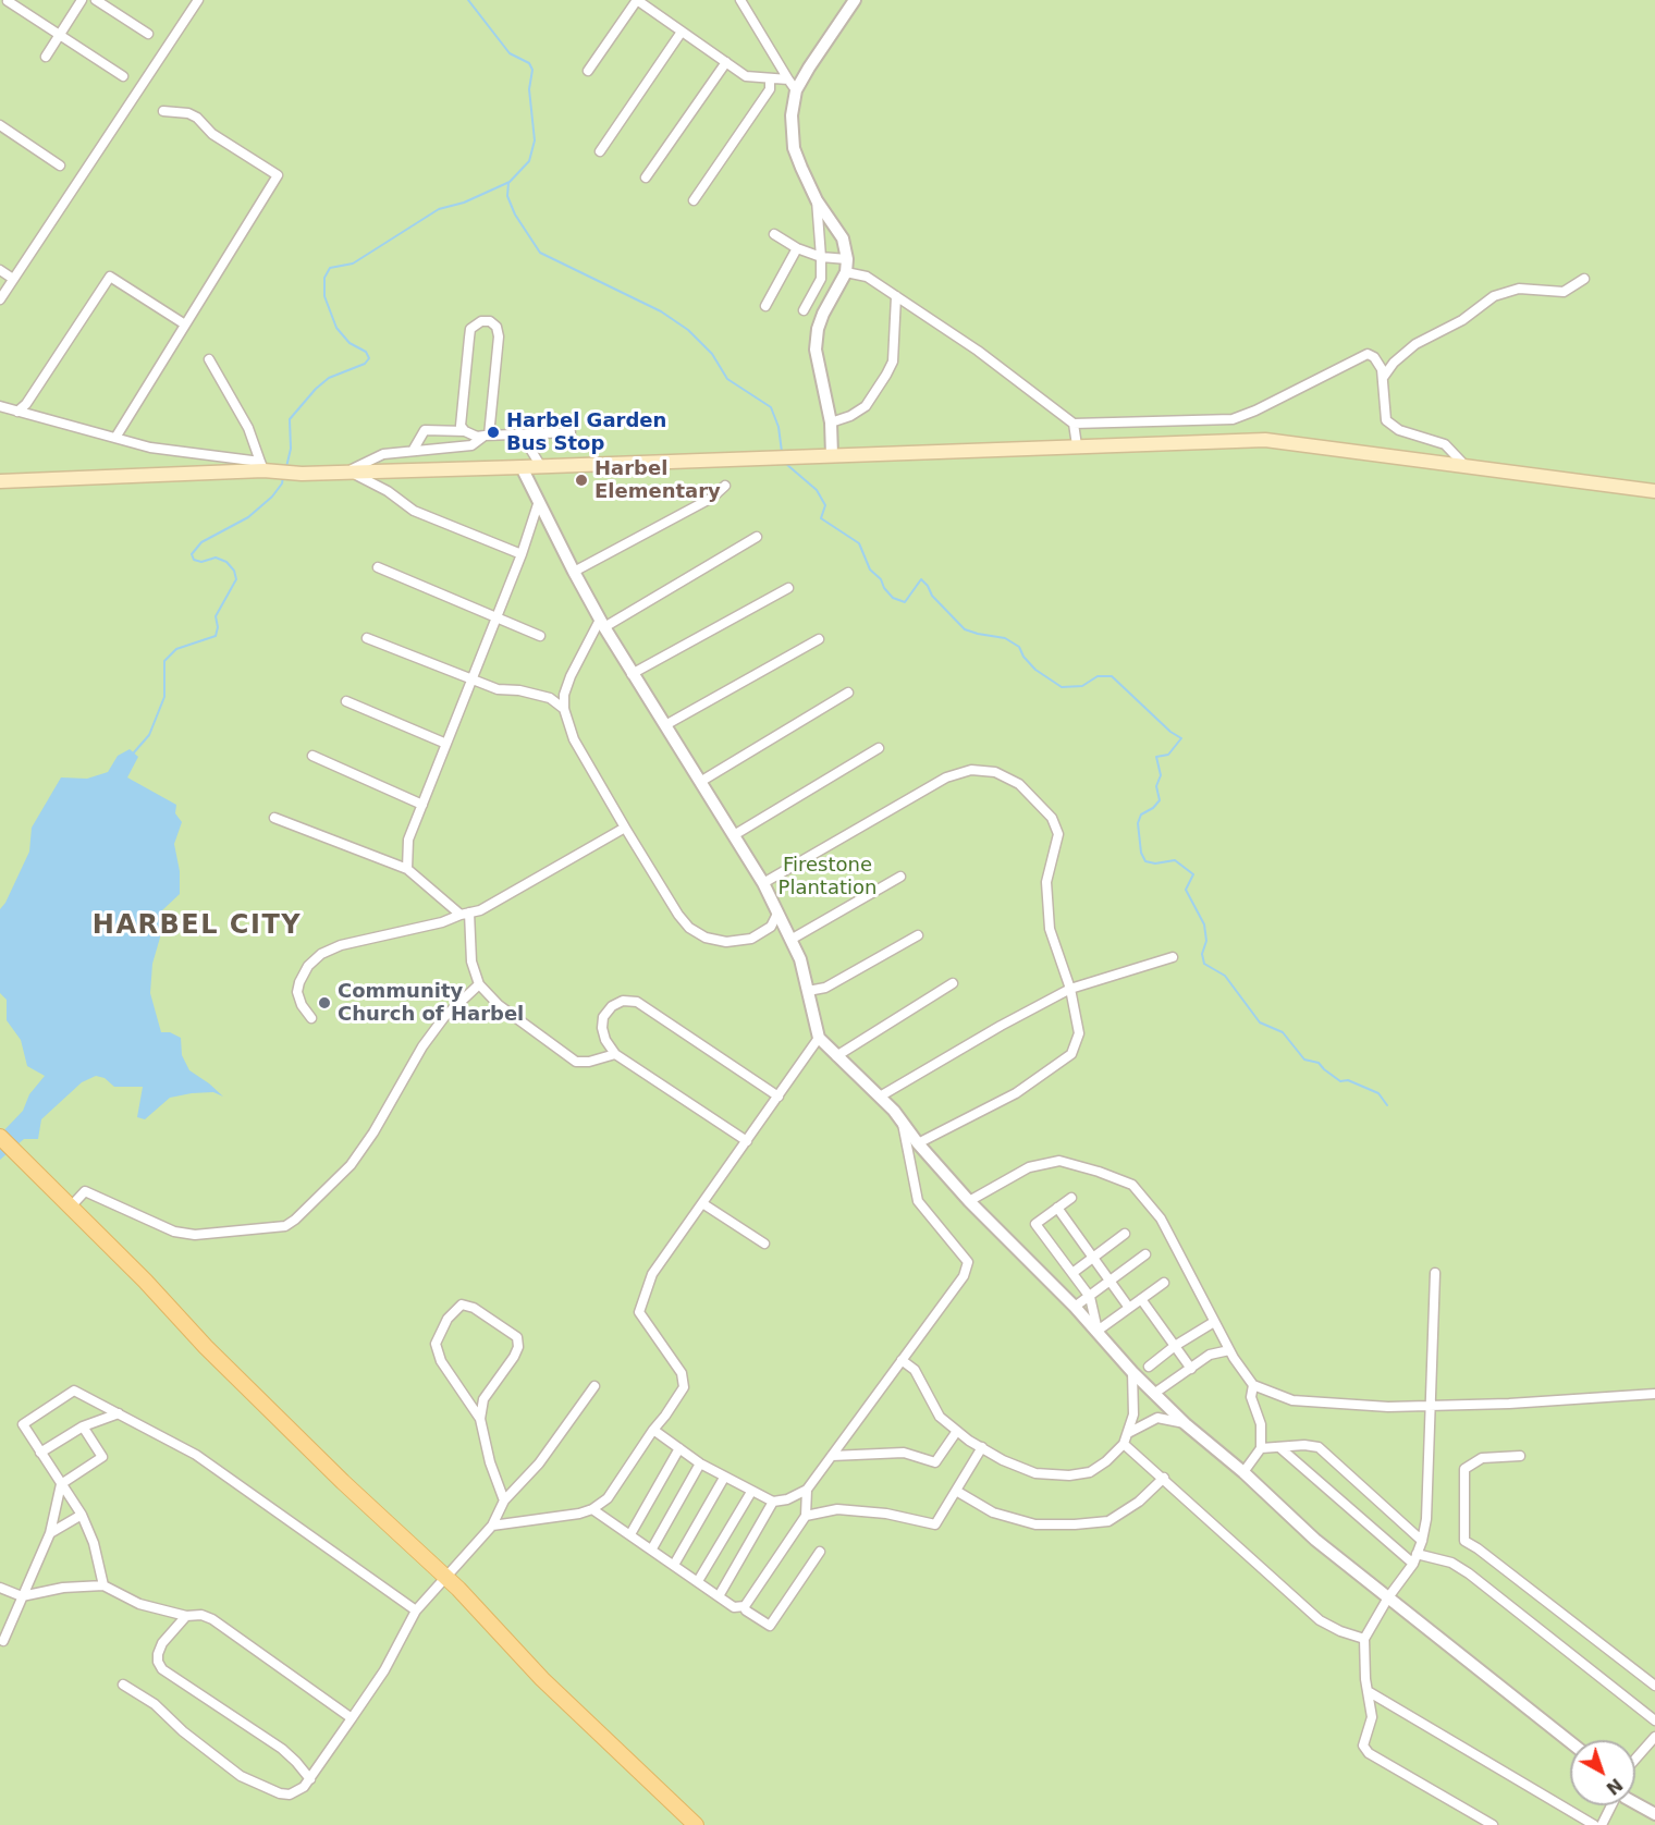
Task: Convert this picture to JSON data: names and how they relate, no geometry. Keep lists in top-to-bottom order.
{
  "districts": ["HARBEL CITY"],
  "parks": ["Firestone Plantation"],
  "places": ["Harbel Garden Bus Stop", "Harbel Elementary", "Community Church of Harbel"],
  "north": "bottom right"
}
